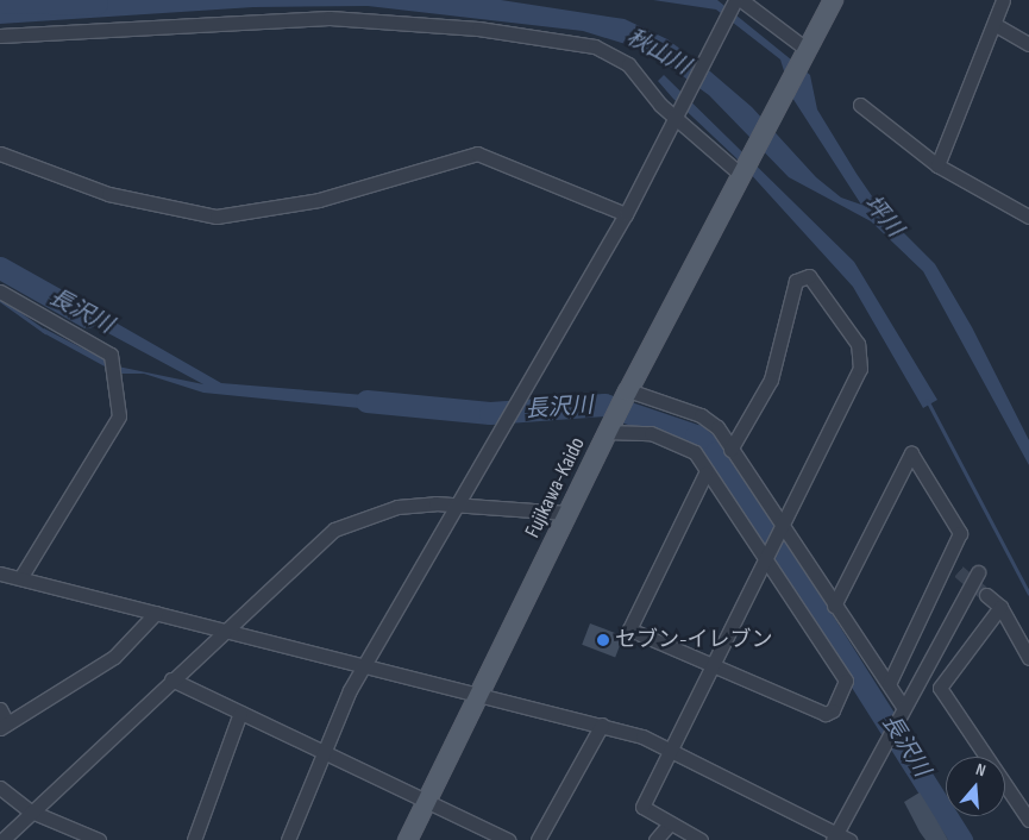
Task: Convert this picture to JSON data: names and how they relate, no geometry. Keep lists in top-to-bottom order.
{
  "streets": {
    "main road": ["Fujikawa-Kaido"]
  },
  "water": ["秋山川", "坪川", "長沢川"],
  "places": ["セブン-イレブン"],
  "north": "top"
}
